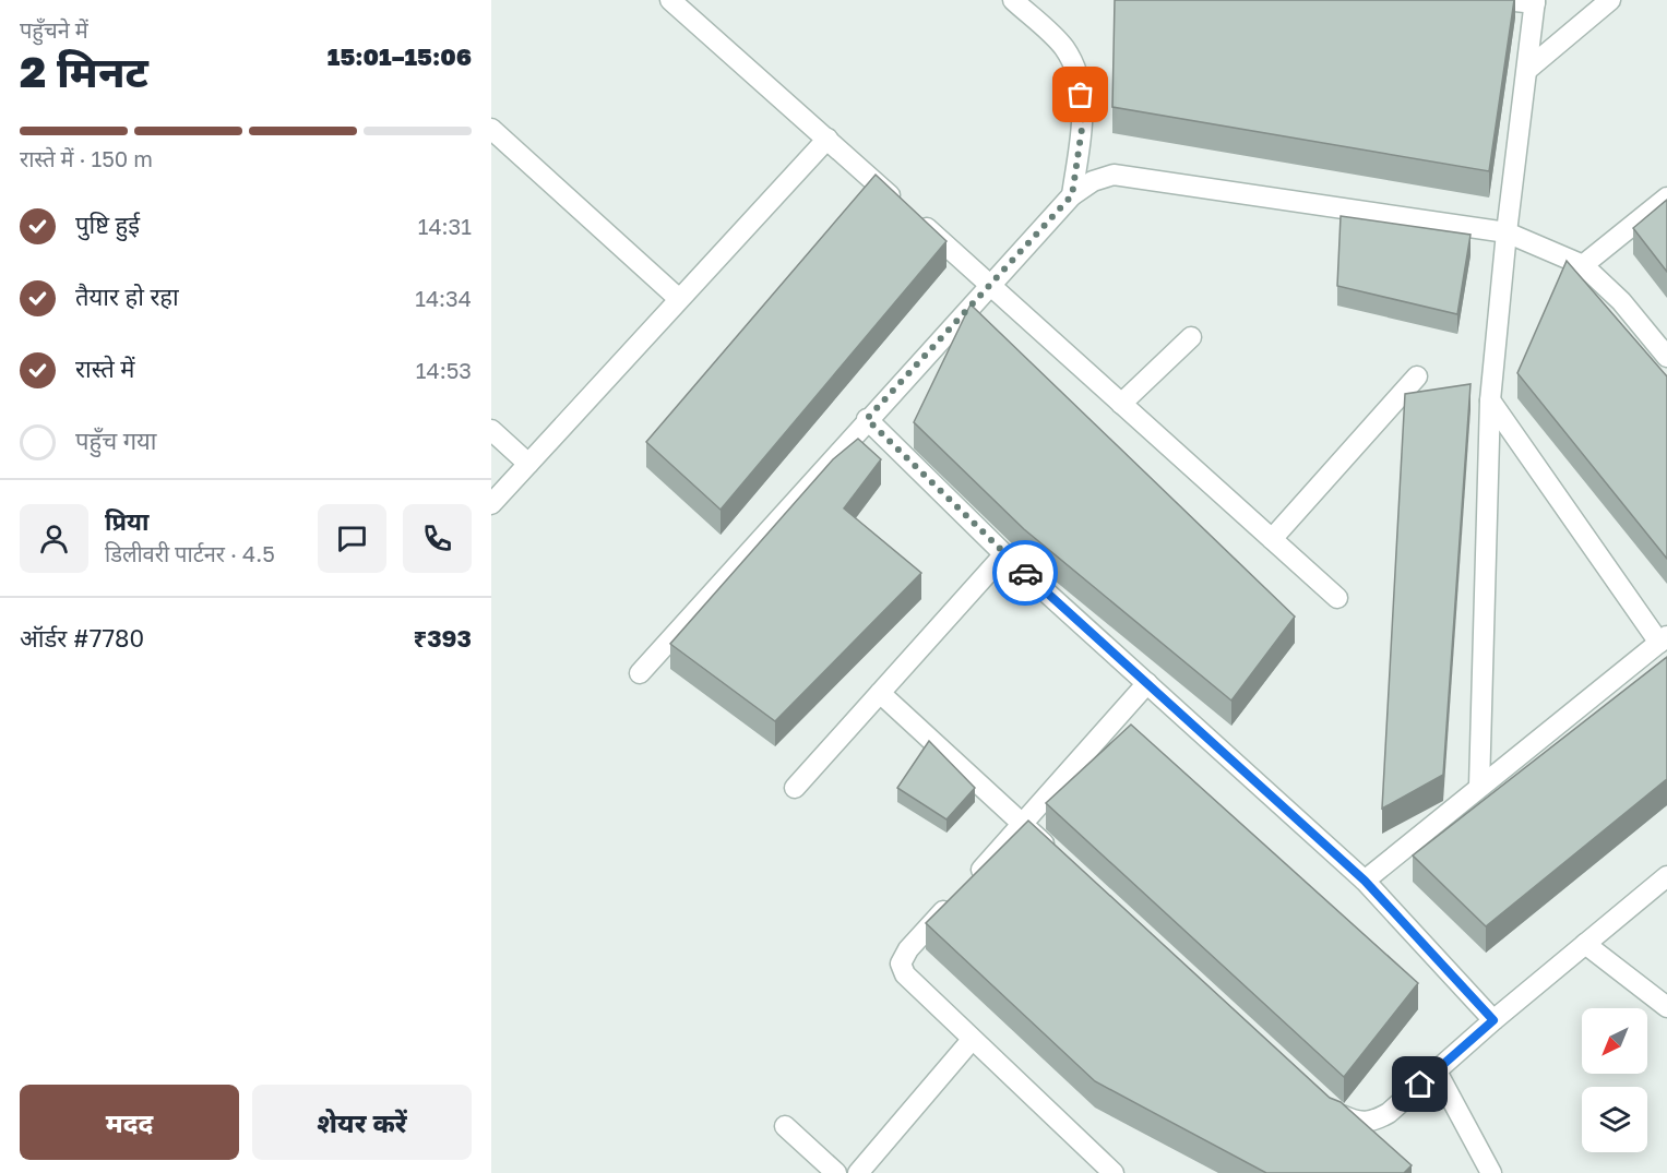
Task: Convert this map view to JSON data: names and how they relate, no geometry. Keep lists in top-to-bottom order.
{
  "north": "bottom left",
  "page": {
    "heading": ["2 मिनट", "पहुँचने में", "15:01–15:06"],
    "panel": [
      "प्रिया",
      "डिलीवरी पार्टनर · 4.5",
      "ऑर्डर #7780",
      "₹393"
    ],
    "bar": "रास्ते में · 150 m",
    "list": [
      ["पुष्टि हुई", "14:31"],
      ["तैयार हो रहा", "14:34"],
      ["रास्ते में", "14:53"],
      "पहुँच गया"
    ],
    "buttons": ["मदद", "शेयर करें"]
  }
}
